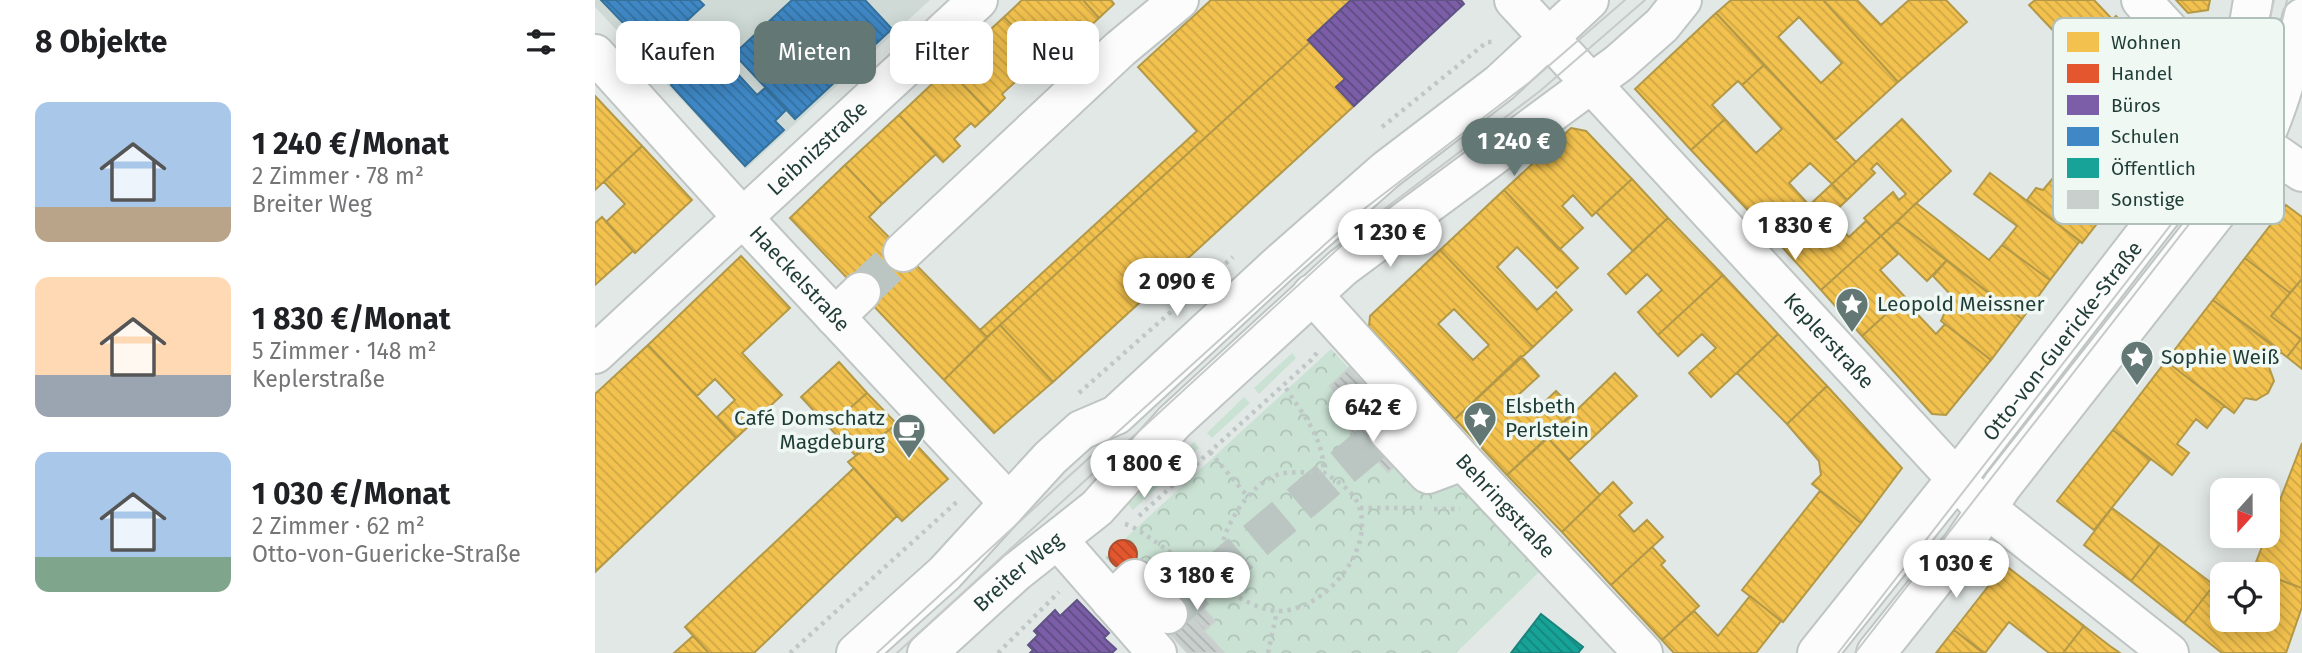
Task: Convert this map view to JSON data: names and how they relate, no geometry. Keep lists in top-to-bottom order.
{
  "streets": {
    "street": [
      "Leibnizstraße",
      "Haeckelstraße",
      "Keplerstraße",
      "Otto-von-Guericke-Straße",
      "Behringstraße",
      "Breiter Weg"
    ]
  },
  "crossings": [
    ["Leibnizstraße", "Haeckelstraße"],
    ["Keplerstraße", "Otto-von-Guericke-Straße"],
    ["Keplerstraße", "Breiter Weg"],
    ["Behringstraße", "Breiter Weg"]
  ],
  "places": {
    "place": ["Leopold Meissner", "Sophie Weiß", "Elsbeth Perlstein"],
    "cafe": ["Café Domschatz Magdeburg"]
  },
  "legend": [
    "Wohnen",
    "Handel",
    "Büros",
    "Schulen",
    "Öffentlich",
    "Sonstige"
  ],
  "north": "bottom",
  "page": {
    "heading": "8 Objekte",
    "chip": [
      "Kaufen",
      "Mieten",
      "Filter",
      "Neu"
    ],
    "list": [
      {
        "name": "1 240 €/Monat",
        "note": "2 Zimmer · 78 m² · Breiter Weg"
      },
      {
        "name": "1 830 €/Monat",
        "note": "5 Zimmer · 148 m² · Keplerstraße"
      },
      {
        "name": "1 030 €/Monat",
        "note": "2 Zimmer · 62 m² · Otto-von-Guericke-Straße"
      }
    ],
    "price": [
      "1 240 €",
      "1 830 €",
      "1 230 €",
      "2 090 €",
      "642 €",
      "1 800 €",
      "1 030 €",
      "3 180 €"
    ]
  }
}
